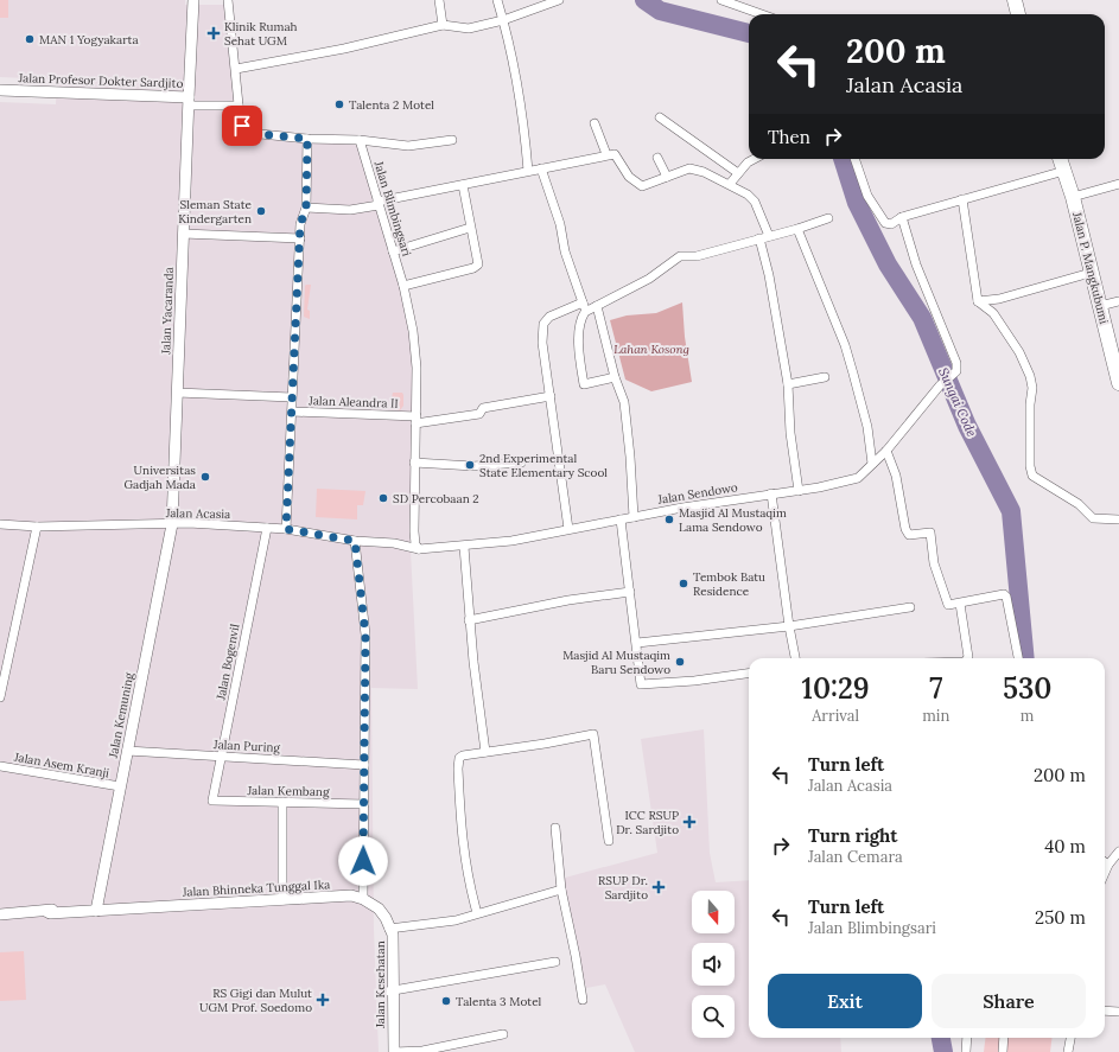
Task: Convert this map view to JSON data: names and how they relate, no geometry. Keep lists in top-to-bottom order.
{
  "streets": {
    "main road": ["Jalan P. Mangkubumi"],
    "street": [
      "Jalan Profesor Dokter Sardjito",
      "Jalan Blimbingsari",
      "Jalan Yacaranda",
      "Jalan Aleandra II",
      "Jalan Sendowo",
      "Jalan Acasia",
      "Jalan Bogenvil",
      "Jalan Kemuning",
      "Jalan Puring",
      "Jalan Asem Kranji",
      "Jalan Kembang",
      "Jalan Bhinneka Tunggal Ika",
      "Jalan Kesehatan"
    ]
  },
  "crossings": [
    ["Jalan Profesor Dokter Sardjito", "Jalan Yacaranda"],
    ["Jalan Blimbingsari", "Jalan Aleandra II"],
    ["Jalan Blimbingsari", "Jalan Sendowo"],
    ["Jalan Yacaranda", "Jalan Acasia"],
    ["Jalan Yacaranda", "Jalan Kemuning"],
    ["Jalan Sendowo", "Jalan Acasia"],
    ["Jalan Acasia", "Jalan Bogenvil"],
    ["Jalan Acasia", "Jalan Kemuning"],
    ["Jalan Bogenvil", "Jalan Puring"],
    ["Jalan Bogenvil", "Jalan Kembang"],
    ["Jalan Kemuning", "Jalan Puring"],
    ["Jalan Kemuning", "Jalan Asem Kranji"],
    ["Jalan Kemuning", "Jalan Bhinneka Tunggal Ika"],
    ["Jalan Bhinneka Tunggal Ika", "Jalan Kesehatan"]
  ],
  "water": ["Sungai Code"],
  "parks": ["Lahan Kosong"],
  "places": {
    "health": [
      "Klinik Rumah Sehat UGM",
      "ICC RSUP Dr. Sardjito",
      "RSUP Dr. Sardjito",
      "RS Gigi dan Mulut UGM Prof. Soedomo"
    ],
    "other": [
      "MAN 1 Yogyakarta",
      "Talenta 2 Motel",
      "Sleman State Kindergarten",
      "2nd Experimental State Elementary Scool",
      "Universitas Gadjah Mada",
      "SD Percobaan 2",
      "Masjid Al Mustaqim Lama Sendowo",
      "Tembok Batu Residence",
      "Masjid Al Mustaqim Baru Sendowo",
      "Talenta 3 Motel"
    ]
  },
  "north": "bottom",
  "page": {
    "turn": ["200 m", "Jalan Acasia"],
    "then": "Then",
    "eta": [
      "10:29",
      "Arrival",
      "7",
      "min",
      "530",
      "m"
    ],
    "list": [
      {
        "name": "Turn left",
        "note": "Jalan Acasia",
        "value": "200 m"
      },
      {
        "name": "Turn right",
        "note": "Jalan Cemara",
        "value": "40 m"
      },
      {
        "name": "Turn left",
        "note": "Jalan Blimbingsari",
        "value": "250 m"
      }
    ],
    "buttons": ["Exit", "Share"]
  }
}
